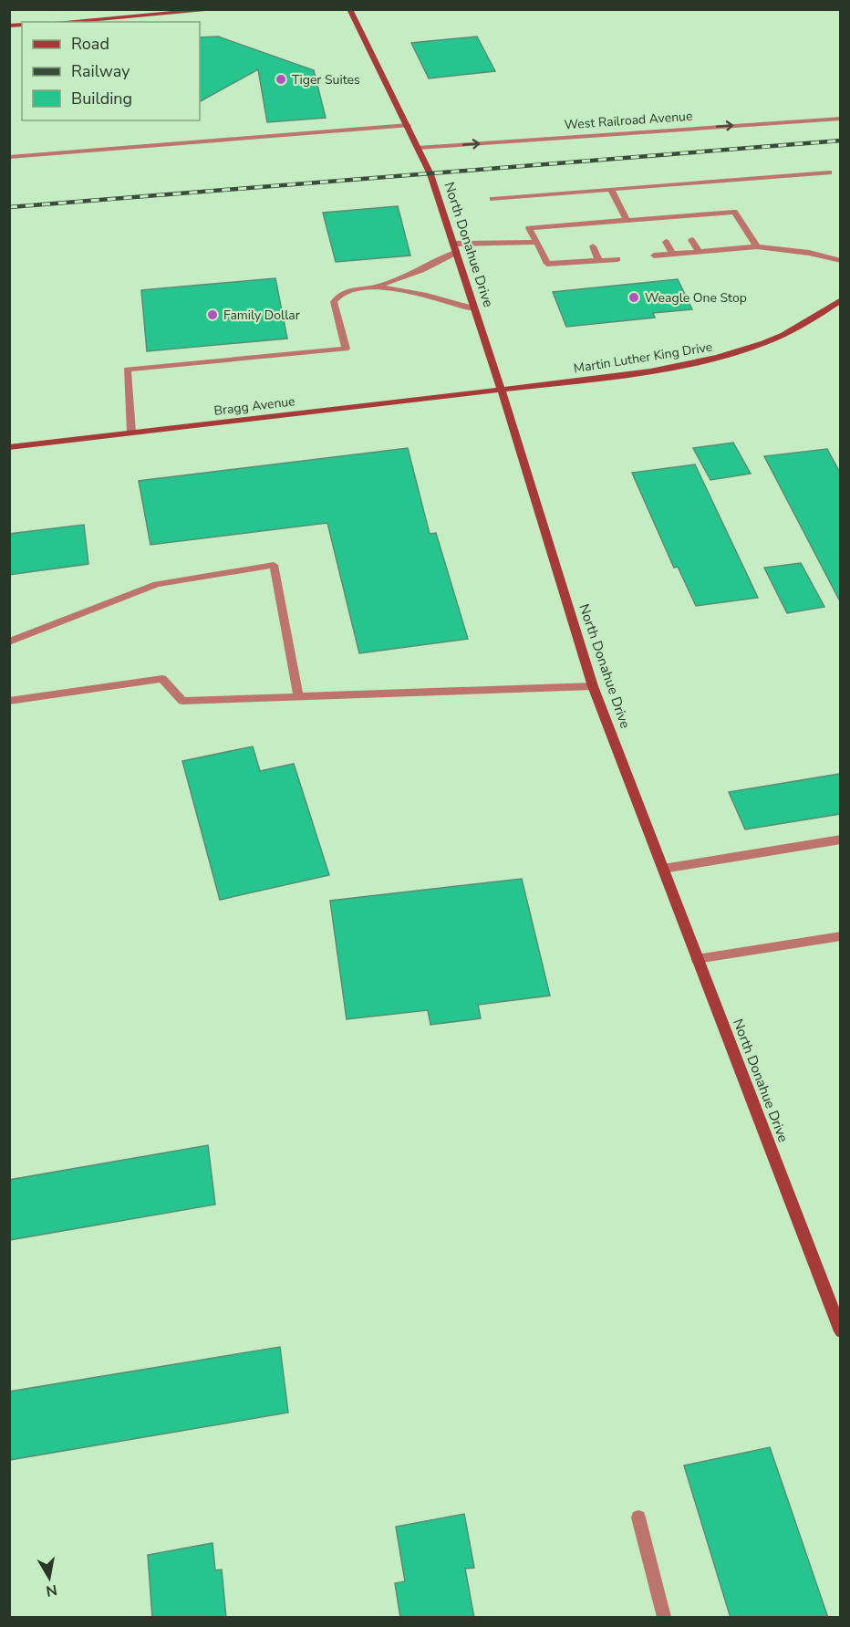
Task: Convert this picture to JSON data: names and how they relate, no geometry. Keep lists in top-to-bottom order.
{
  "streets": {
    "main road": ["North Donahue Drive", "Martin Luther King Drive", "Bragg Avenue"],
    "street": ["West Railroad Avenue"]
  },
  "crossings": [
    ["West Railroad Avenue", "North Donahue Drive"],
    ["North Donahue Drive", "Martin Luther King Drive"],
    ["North Donahue Drive", "Bragg Avenue"],
    ["Martin Luther King Drive", "Bragg Avenue"]
  ],
  "places": ["Tiger Suites", "Weagle One Stop", "Family Dollar"],
  "legend": ["Road", "Railway", "Building"],
  "north": "bottom"
}
